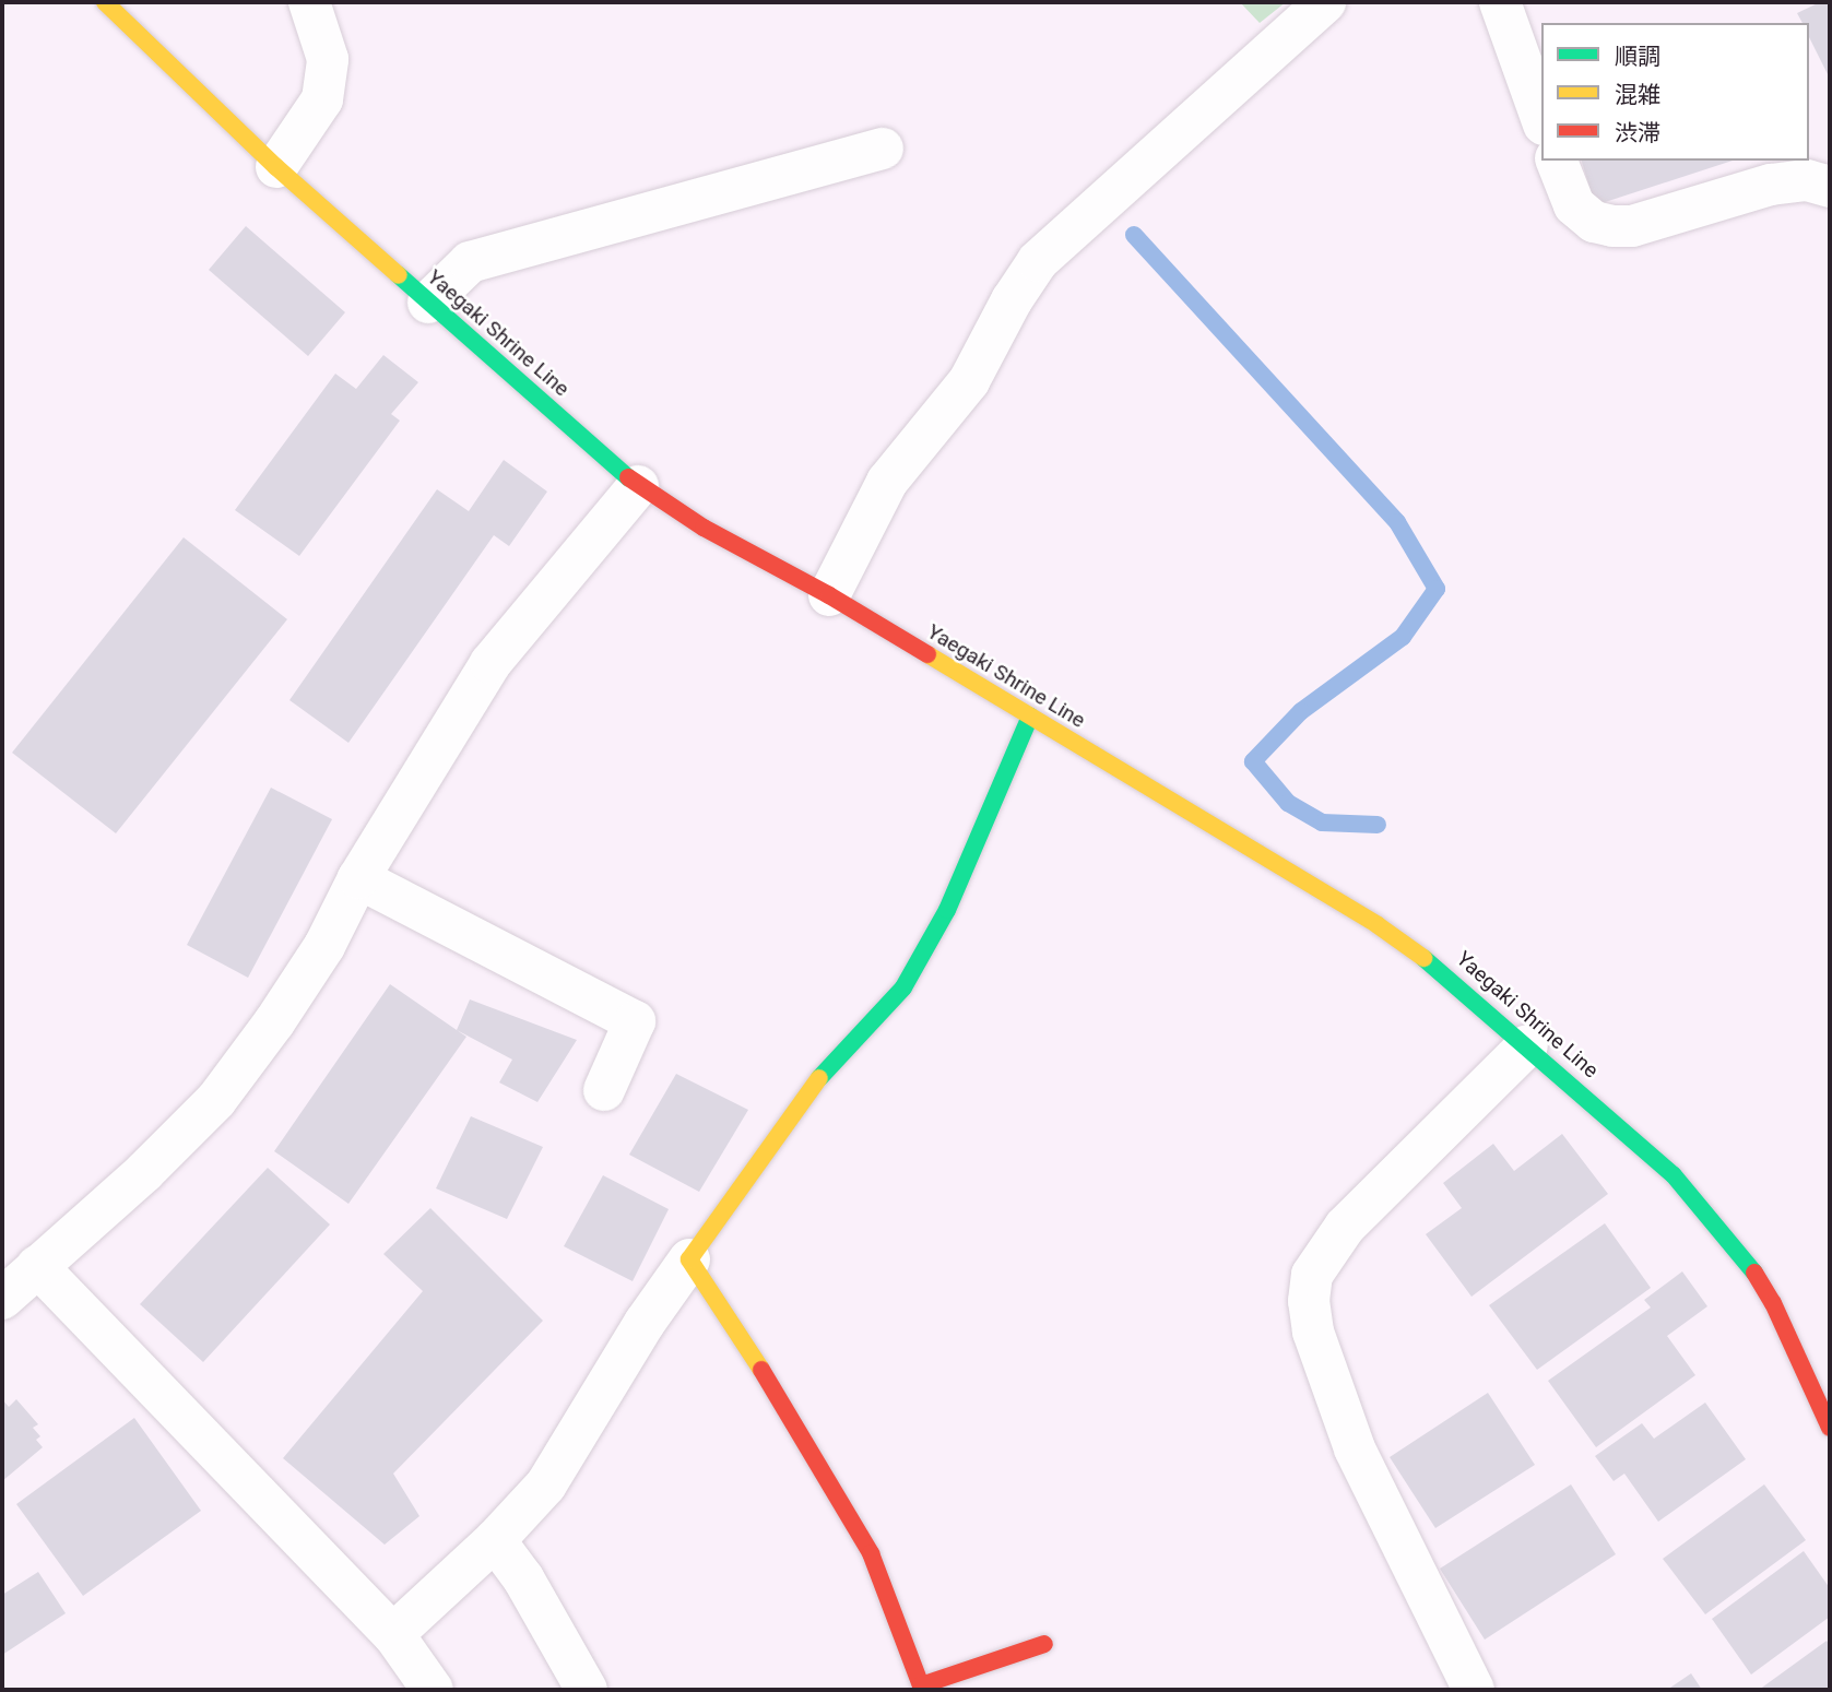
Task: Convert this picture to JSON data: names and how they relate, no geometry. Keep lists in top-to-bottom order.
{
  "streets": {
    "main road": ["Yaegaki Shrine Line"]
  },
  "legend": ["順調", "混雑", "渋滞"]
}
